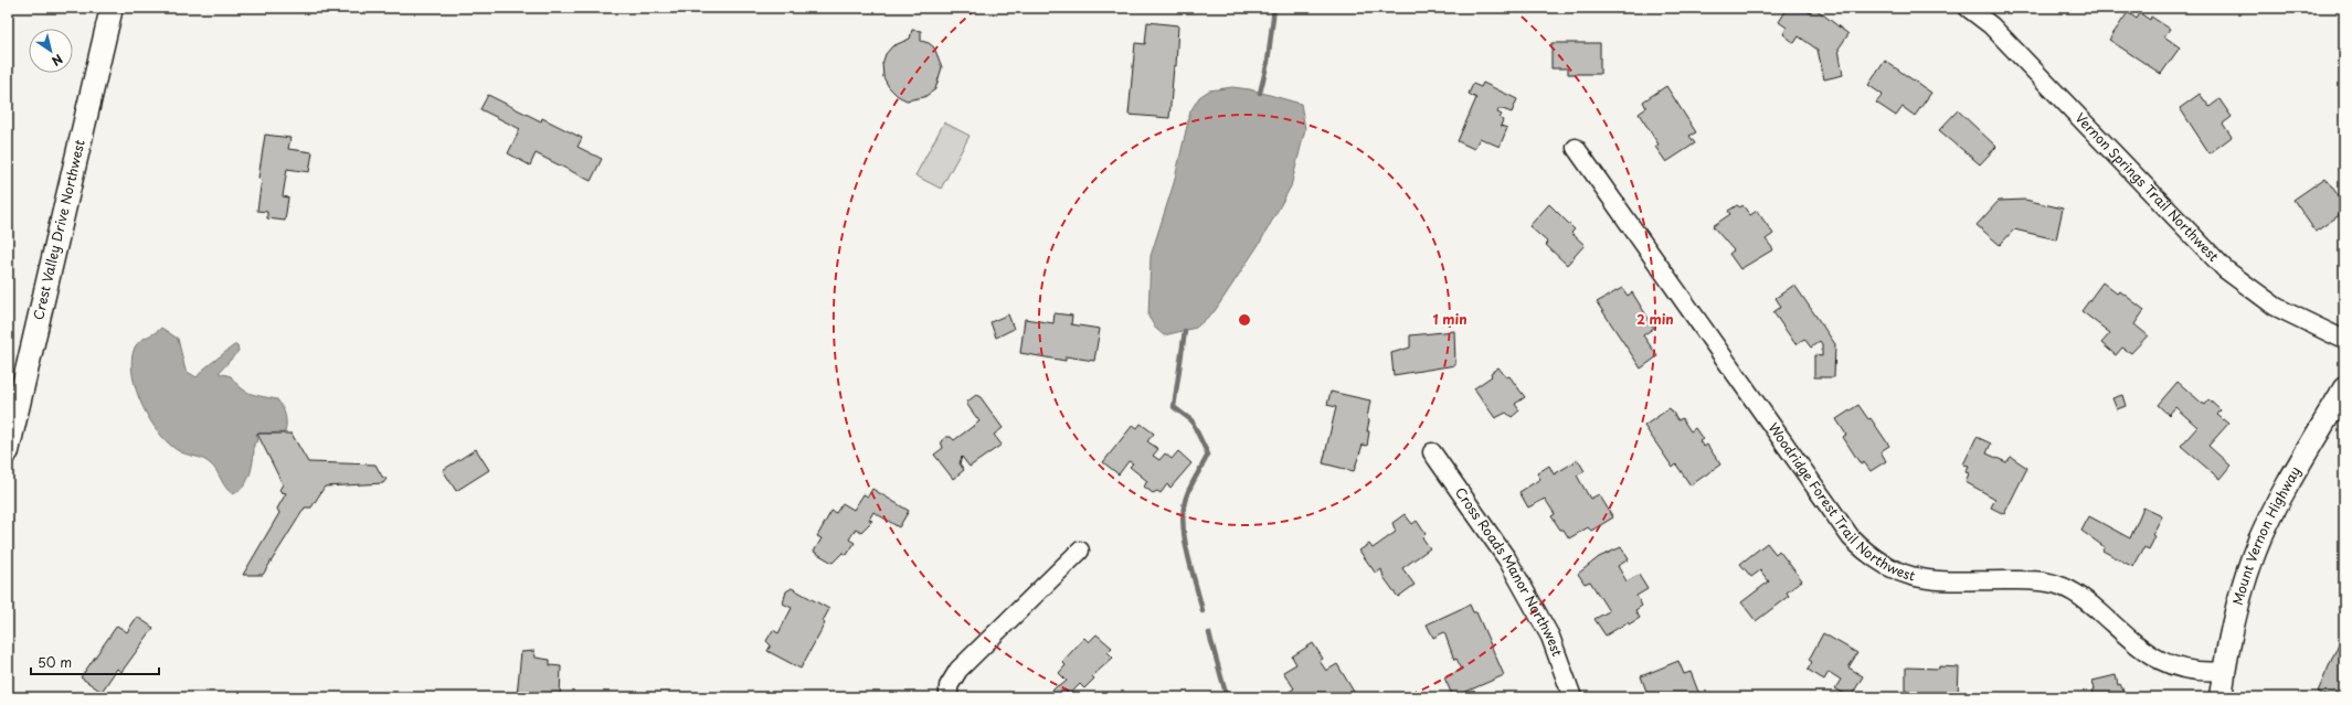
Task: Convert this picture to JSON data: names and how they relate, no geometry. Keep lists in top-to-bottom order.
{
  "streets": {
    "street": [
      "Vernon Springs Trail Northwest",
      "Crest Valley Drive Northwest",
      "Woodridge Forest Trail Northwest",
      "Mount Vernon Highway",
      "Cross Roads Manor Northwest"
    ]
  },
  "crossings": [
    ["Woodridge Forest Trail Northwest", "Mount Vernon Highway"]
  ],
  "scale_bar": "50 m",
  "north": "bottom right",
  "rings": ["1 min", "2 min"]
}
